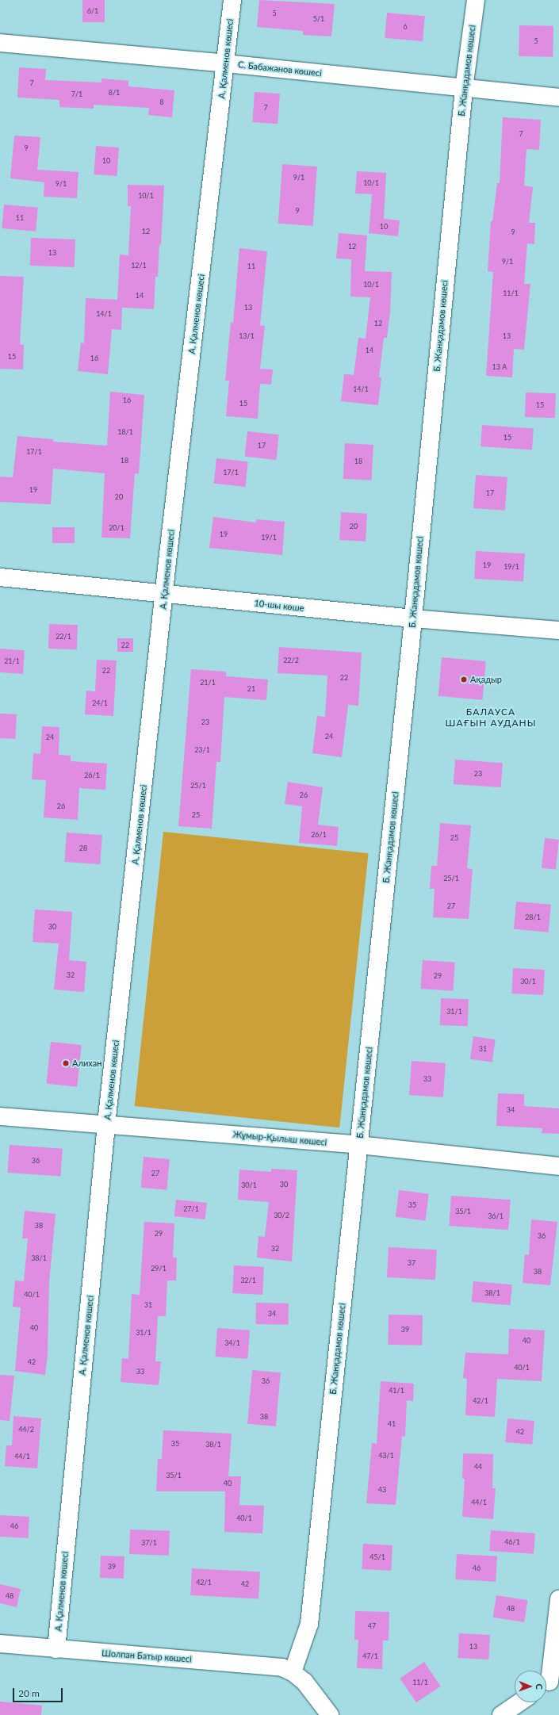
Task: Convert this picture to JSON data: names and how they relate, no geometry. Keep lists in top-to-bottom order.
{
  "streets": {
    "street": [
      "А. Қалменов көшесі",
      "С. Бабажанов көшесі",
      "Б. Жанқадамов көшесі",
      "10-шы көше",
      "Жұмыр-Қылыш көшесі",
      "Шолпан Батыр көшесі"
    ]
  },
  "crossings": [
    ["А. Қалменов көшесі", "С. Бабажанов көшесі"],
    ["А. Қалменов көшесі", "10-шы көше"],
    ["А. Қалменов көшесі", "Жұмыр-Қылыш көшесі"],
    ["А. Қалменов көшесі", "Шолпан Батыр көшесі"],
    ["С. Бабажанов көшесі", "Б. Жанқадамов көшесі"],
    ["Б. Жанқадамов көшесі", "10-шы көше"],
    ["Б. Жанқадамов көшесі", "Жұмыр-Қылыш көшесі"],
    ["Б. Жанқадамов көшесі", "Шолпан Батыр көшесі"]
  ],
  "districts": ["БАЛАУСА ШАҒЫН АУДАНЫ"],
  "places": ["Ақадыр", "Алихан"],
  "house_numbers": [
    "6/1",
    "5",
    "5/1",
    "6",
    "5",
    "7",
    "8/1",
    "7/1",
    "8",
    "7",
    "7",
    "9",
    "10",
    "9/1",
    "10/1",
    "9/1",
    "10/1",
    "9",
    "11",
    "10",
    "12",
    "9",
    "12",
    "13",
    "9/1",
    "12/1",
    "11",
    "10/1",
    "11/1",
    "14",
    "13",
    "14/1",
    "12",
    "13/1",
    "13",
    "14",
    "15",
    "16",
    "13 А",
    "14/1",
    "16",
    "15",
    "15",
    "18/1",
    "15",
    "17",
    "17/1",
    "18",
    "18",
    "17/1",
    "19",
    "17",
    "20",
    "20",
    "20/1",
    "19",
    "19/1",
    "19",
    "19/1",
    "22/1",
    "22",
    "22/2",
    "21/1",
    "22",
    "22",
    "21/1",
    "21",
    "24/1",
    "23",
    "24",
    "24",
    "23/1",
    "23",
    "26/1",
    "25/1",
    "26",
    "26",
    "25",
    "26/1",
    "25",
    "28",
    "25/1",
    "27",
    "28/1",
    "30",
    "32",
    "29",
    "30/1",
    "31/1",
    "31",
    "33",
    "34",
    "36",
    "27",
    "30",
    "30/1",
    "35",
    "27/1",
    "35/1",
    "30/2",
    "36/1",
    "38",
    "29",
    "36",
    "32",
    "38/1",
    "37",
    "29/1",
    "38",
    "32/1",
    "38/1",
    "40/1",
    "31",
    "34",
    "40",
    "39",
    "31/1",
    "40",
    "34/1",
    "42",
    "40/1",
    "33",
    "36",
    "41/1",
    "42/1",
    "38",
    "41",
    "44/2",
    "42",
    "35",
    "38/1",
    "43/1",
    "44/1",
    "44",
    "35/1",
    "40",
    "43",
    "44/1",
    "40/1",
    "46",
    "46/1",
    "37/1",
    "45/1",
    "39",
    "46",
    "42/1",
    "42",
    "48",
    "48",
    "47",
    "13",
    "47/1",
    "11/1"
  ],
  "scale_bar": "20 m",
  "north": "right"
}
